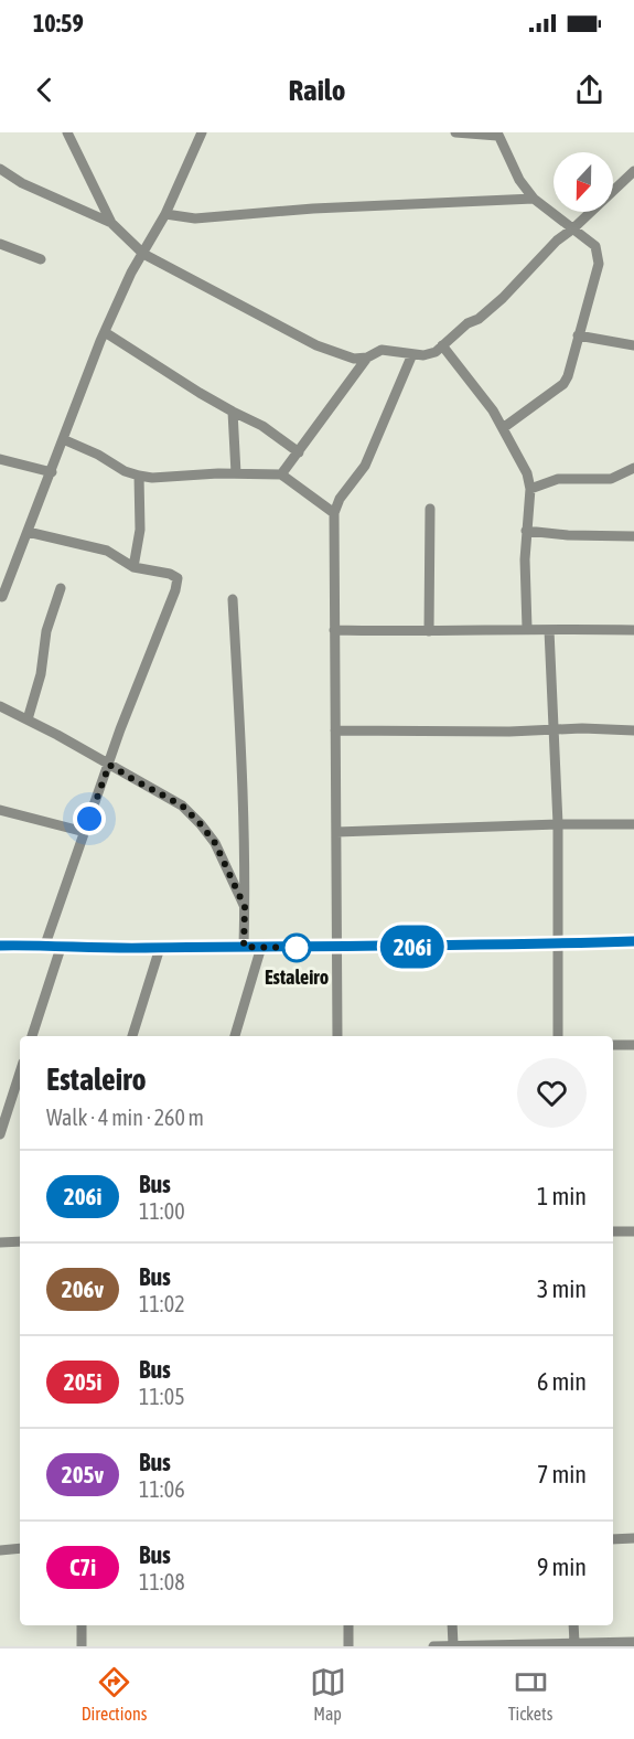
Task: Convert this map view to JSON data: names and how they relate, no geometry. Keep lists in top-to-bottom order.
{
  "places": ["Estaleiro"],
  "lines": ["bus line 206i"],
  "north": "bottom",
  "page": {
    "status": "10:59",
    "header": "Railo",
    "on_map": "206i",
    "heading": ["Estaleiro", "Walk · 4 min · 260 m"],
    "list": [
      {
        "mark": "206i",
        "name": "Bus",
        "note": "11:00",
        "value": "1 min"
      },
      {
        "mark": "206v",
        "name": "Bus",
        "note": "11:02",
        "value": "3 min"
      },
      {
        "mark": "205i",
        "name": "Bus",
        "note": "11:05",
        "value": "6 min"
      },
      {
        "mark": "205v",
        "name": "Bus",
        "note": "11:06",
        "value": "7 min"
      },
      {
        "mark": "C7i",
        "name": "Bus",
        "note": "11:08",
        "value": "9 min"
      }
    ],
    "tabs": ["Directions", "Map", "Tickets"]
  }
}
